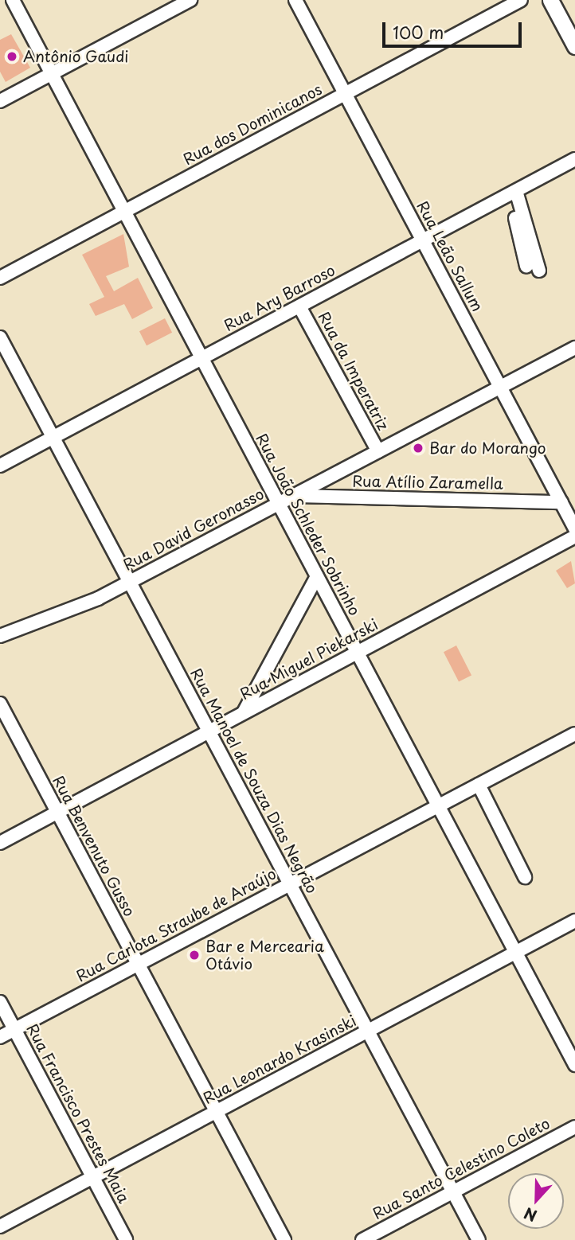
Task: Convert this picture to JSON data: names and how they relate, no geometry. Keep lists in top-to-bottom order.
{
  "streets": {
    "street": [
      "Rua dos Dominicanos",
      "Rua Leão Sallum",
      "Rua Ary Barroso",
      "Rua da Imperatriz",
      "Rua Atílio Zaramella",
      "Rua João Schleder Sobrinho",
      "Rua David Geronasso",
      "Rua Miguel Piekarski",
      "Rua Manoel de Souza Dias Negrão",
      "Rua Benvenuto Gusso",
      "Rua Carlota Straube de Araújo",
      "Rua Leonardo Krasinski",
      "Rua Francisco Prestes Maia",
      "Rua Santo Celestino Coleto"
    ]
  },
  "crossings": [
    ["Rua dos Dominicanos", "Rua Leão Sallum"],
    ["Rua dos Dominicanos", "Rua João Schleder Sobrinho"],
    ["Rua Leão Sallum", "Rua Ary Barroso"],
    ["Rua Leão Sallum", "Rua Atílio Zaramella"],
    ["Rua Leão Sallum", "Rua David Geronasso"],
    ["Rua Ary Barroso", "Rua da Imperatriz"],
    ["Rua Ary Barroso", "Rua João Schleder Sobrinho"],
    ["Rua Ary Barroso", "Rua Manoel de Souza Dias Negrão"],
    ["Rua da Imperatriz", "Rua David Geronasso"],
    ["Rua Atílio Zaramella", "Rua David Geronasso"],
    ["Rua João Schleder Sobrinho", "Rua David Geronasso"],
    ["Rua João Schleder Sobrinho", "Rua Miguel Piekarski"],
    ["Rua João Schleder Sobrinho", "Rua Carlota Straube de Araújo"],
    ["Rua João Schleder Sobrinho", "Rua Leonardo Krasinski"],
    ["Rua David Geronasso", "Rua Manoel de Souza Dias Negrão"],
    ["Rua Miguel Piekarski", "Rua Manoel de Souza Dias Negrão"],
    ["Rua Miguel Piekarski", "Rua Benvenuto Gusso"],
    ["Rua Manoel de Souza Dias Negrão", "Rua Carlota Straube de Araújo"],
    ["Rua Manoel de Souza Dias Negrão", "Rua Leonardo Krasinski"],
    ["Rua Manoel de Souza Dias Negrão", "Rua Santo Celestino Coleto"],
    ["Rua Benvenuto Gusso", "Rua Carlota Straube de Araújo"],
    ["Rua Benvenuto Gusso", "Rua Leonardo Krasinski"],
    ["Rua Carlota Straube de Araújo", "Rua Francisco Prestes Maia"],
    ["Rua Leonardo Krasinski", "Rua Francisco Prestes Maia"]
  ],
  "places": ["Antônio Gaudi", "Bar do Morango", "Bar e Mercearia Otávio"],
  "scale_bar": "100 m",
  "north": "bottom"
}
